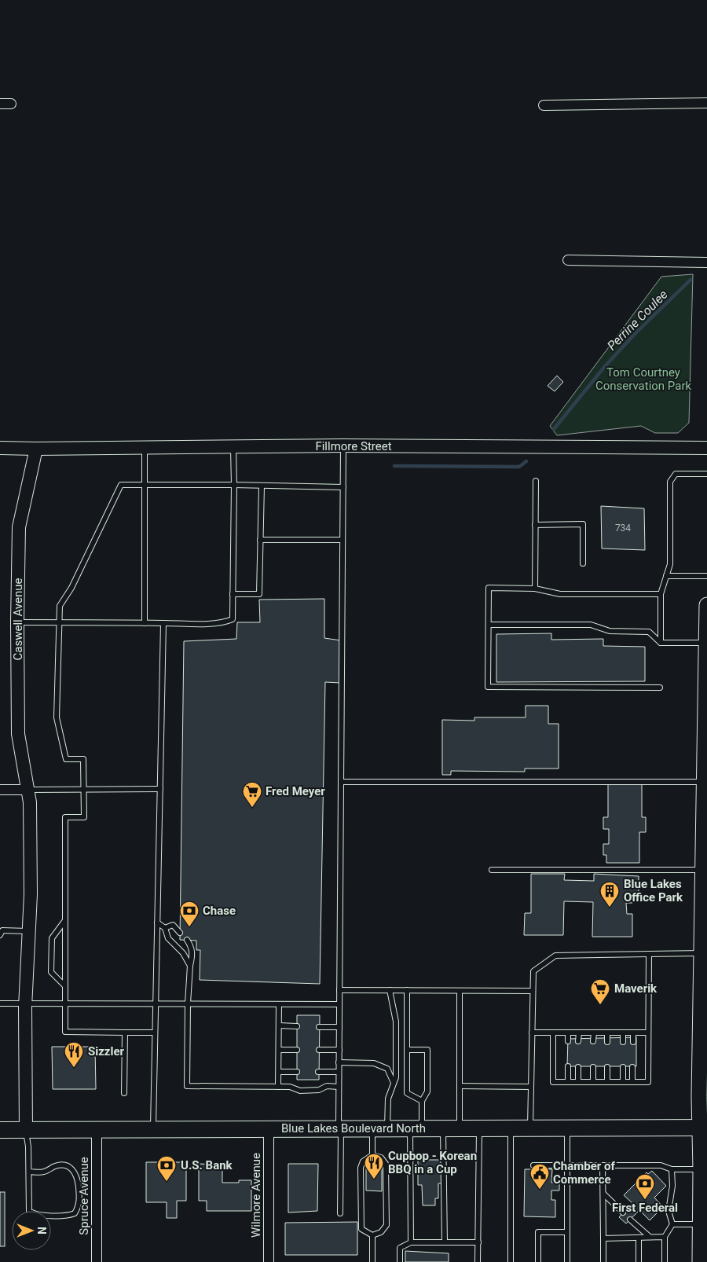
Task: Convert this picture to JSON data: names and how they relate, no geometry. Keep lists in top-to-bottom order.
{
  "streets": {
    "main road": ["Blue Lakes Boulevard North"],
    "street": [
      "Fillmore Street",
      "Caswell Avenue",
      "Wilmore Avenue",
      "Spruce Avenue"
    ]
  },
  "crossings": [
    ["Fillmore Street", "Caswell Avenue"],
    ["Caswell Avenue", "Blue Lakes Boulevard North"],
    ["Blue Lakes Boulevard North", "Wilmore Avenue"],
    ["Blue Lakes Boulevard North", "Spruce Avenue"]
  ],
  "water": ["Perrine Coulee"],
  "parks": ["Tom Courtney Conservation Park"],
  "places": {
    "supermarket": ["Fred Meyer", "Maverik"],
    "building": ["Blue Lakes Office Park"],
    "bank": ["Chase", "U.S. Bank", "First Federal"],
    "restaurant": ["Sizzler", "Cupbop - Korean BBQ in a Cup"],
    "public building": ["Chamber of Commerce"]
  },
  "house_numbers": ["734"],
  "north": "right"
}
